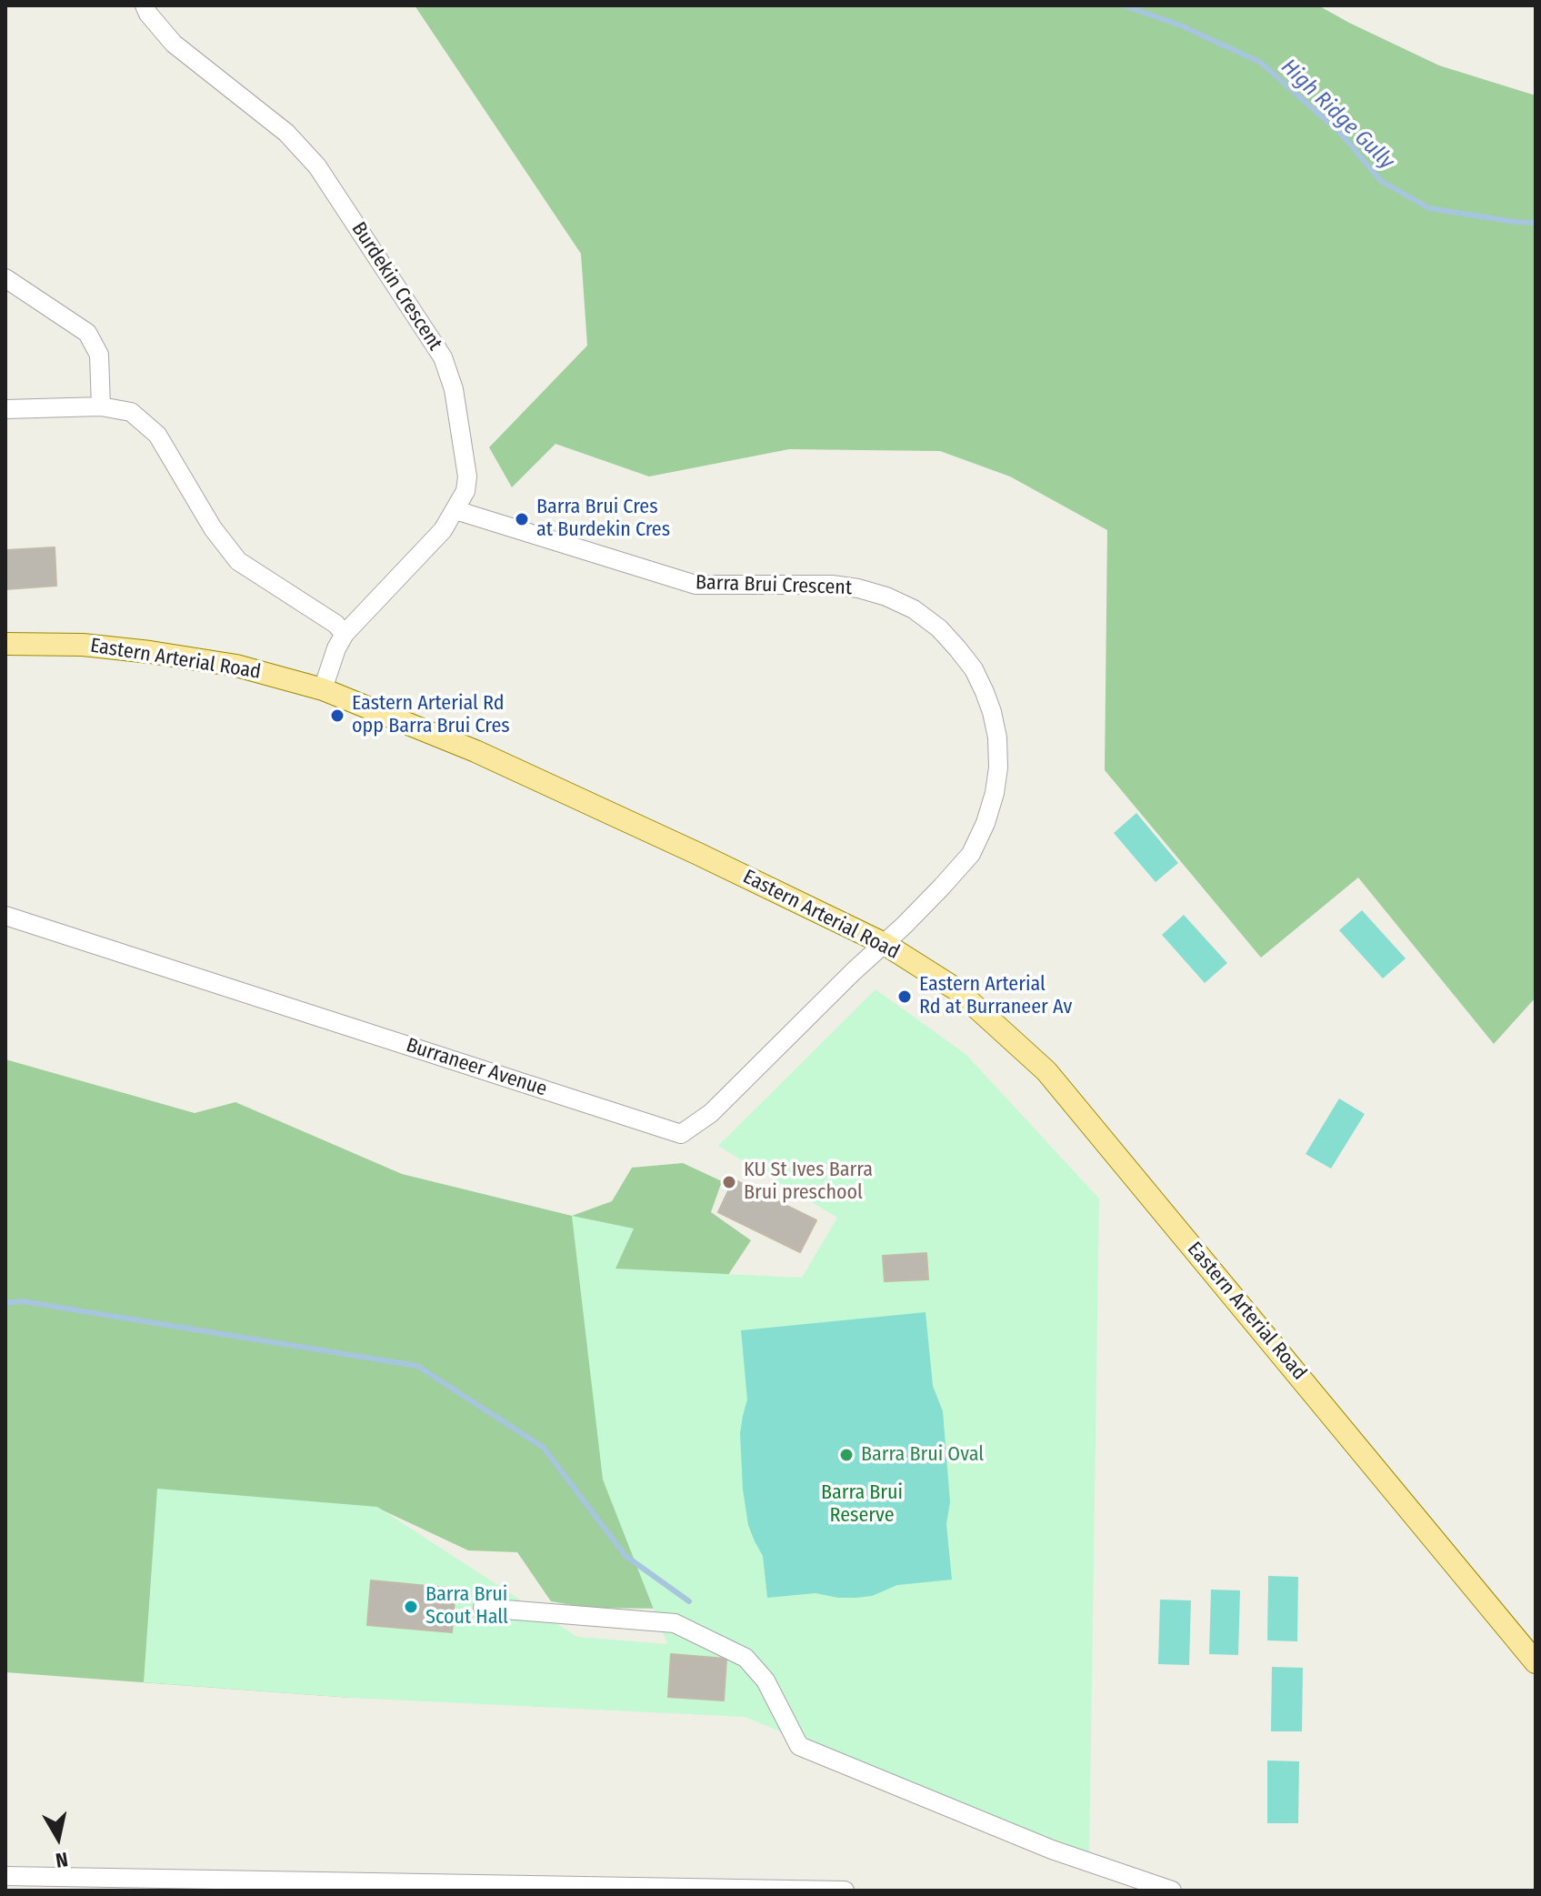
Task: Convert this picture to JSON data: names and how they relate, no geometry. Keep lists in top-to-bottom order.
{
  "streets": {
    "main road": ["Eastern Arterial Road"],
    "street": ["Burdekin Crescent", "Barra Brui Crescent", "Burraneer Avenue"]
  },
  "crossings": [
    ["Burdekin Crescent", "Barra Brui Crescent"],
    ["Burdekin Crescent", "Eastern Arterial Road"],
    ["Barra Brui Crescent", "Eastern Arterial Road"],
    ["Barra Brui Crescent", "Burraneer Avenue"],
    ["Eastern Arterial Road", "Burraneer Avenue"]
  ],
  "water": ["High Ridge Gully"],
  "parks": ["Barra Brui Reserve"],
  "places": [
    "Barra Brui Cres at Burdekin Cres",
    "Eastern Arterial Rd opp Barra Brui Cres",
    "Eastern Arterial Rd at Burraneer Av",
    "KU St Ives Barra Brui preschool",
    "Barra Brui Oval",
    "Barra Brui Scout Hall"
  ],
  "north": "bottom"
}
